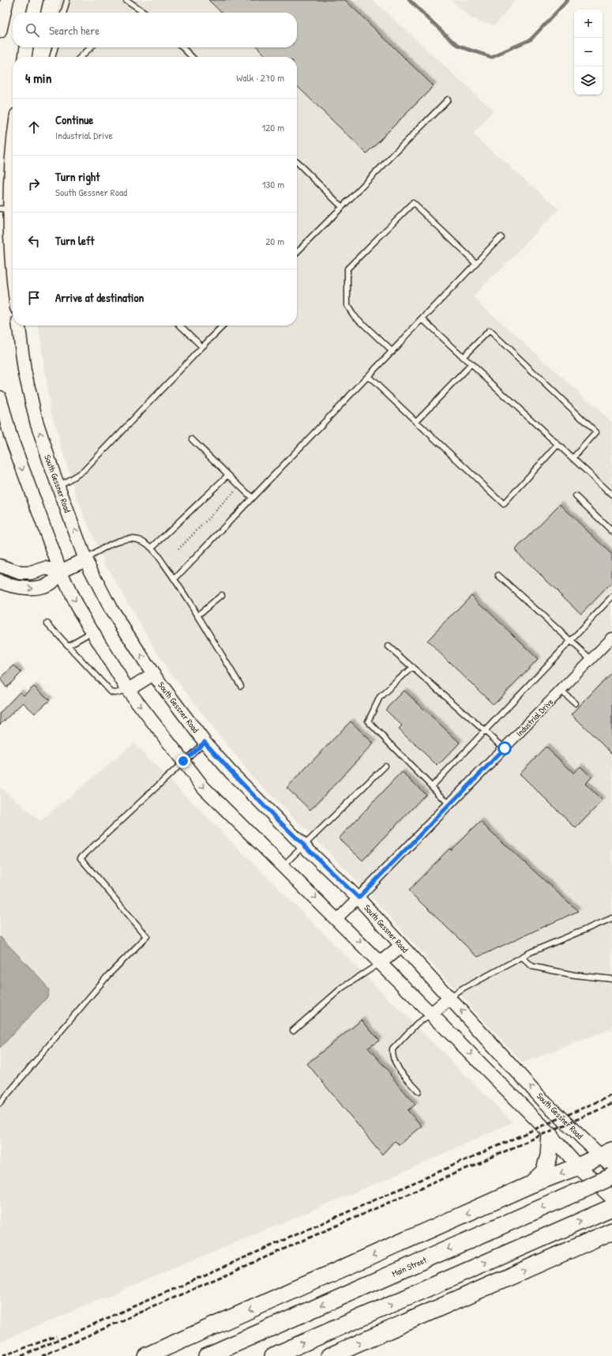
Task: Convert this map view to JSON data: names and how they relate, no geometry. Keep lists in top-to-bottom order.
{
  "streets": {
    "highway": ["Main Street"],
    "main road": ["South Gessner Road"],
    "street": ["Industrial Drive"]
  },
  "crossings": [
    ["South Gessner Road", "Industrial Drive"]
  ],
  "page": {
    "map_buttons": ["+", "−"],
    "search": "Search here",
    "heading": ["4 min", "Walk · 270 m"],
    "list": [
      ["Continue", "Industrial Drive", "120 m"],
      ["Turn right", "South Gessner Road", "130 m"],
      ["Turn left", "20 m"],
      "Arrive at destination"
    ]
  }
}
